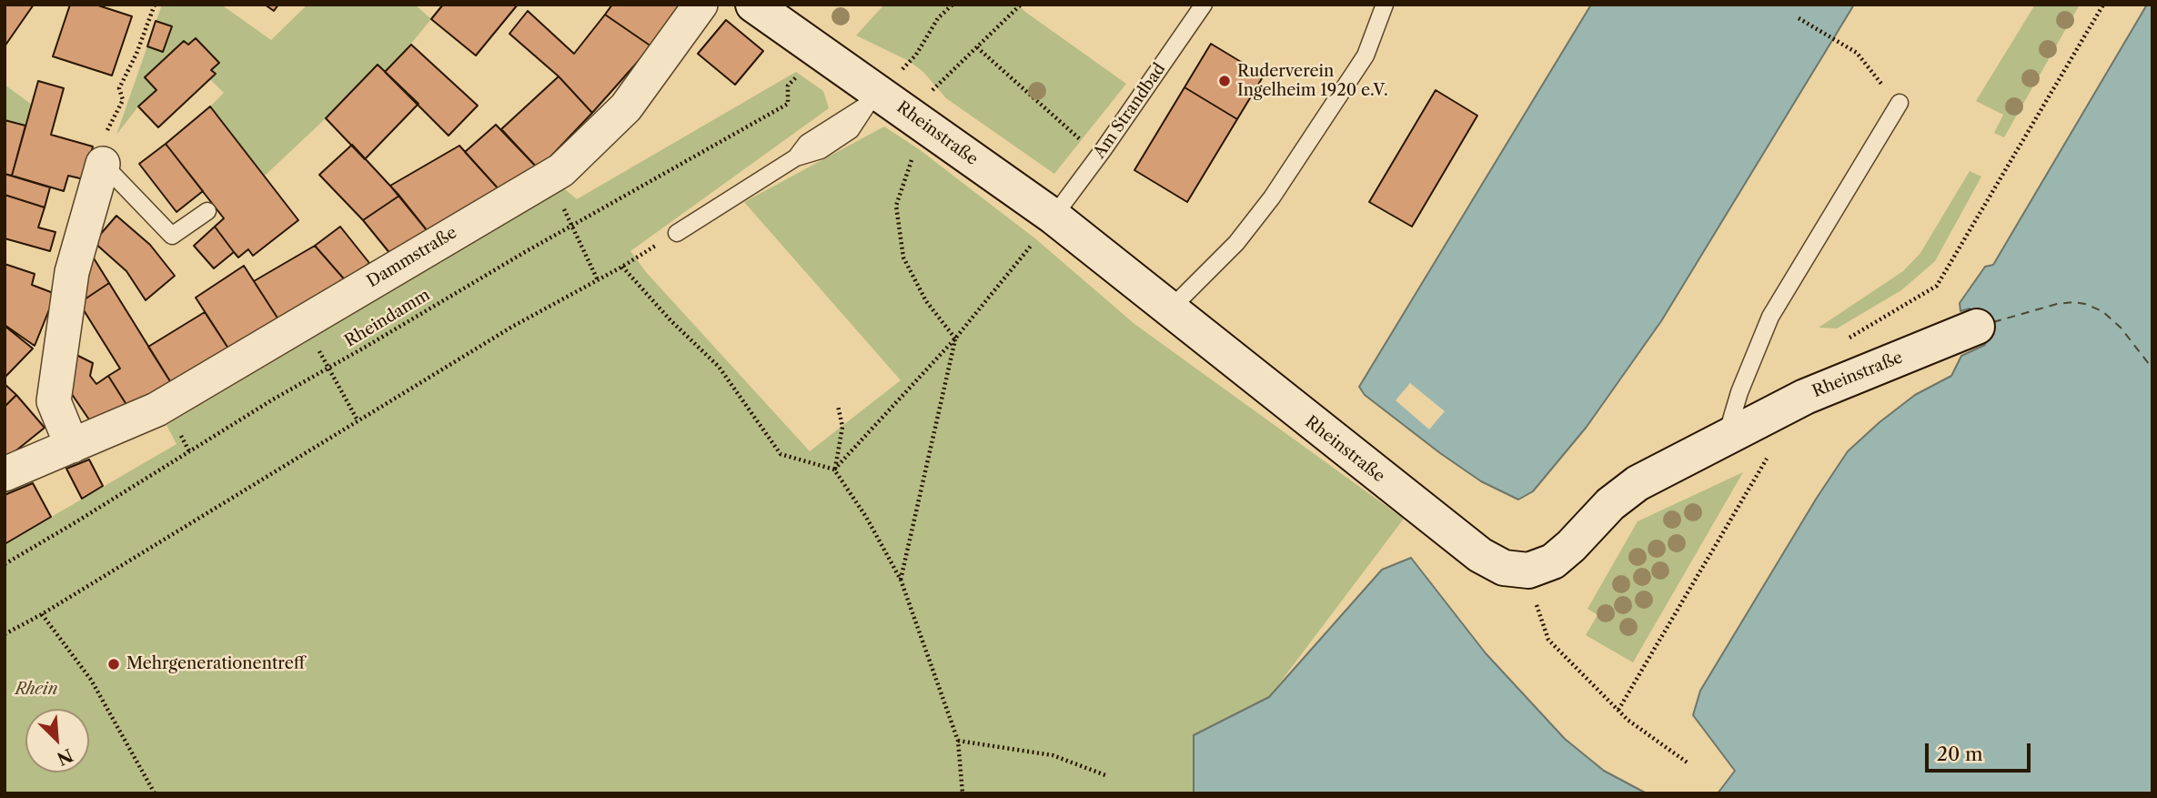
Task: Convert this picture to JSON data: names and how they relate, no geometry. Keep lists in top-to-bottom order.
{
  "streets": {
    "street": ["Rheinstraße", "Dammstraße"],
    "lane": ["Am Strandbad"],
    "path": ["Rheindamm"]
  },
  "crossings": [
    ["Am Strandbad", "Rheinstraße"]
  ],
  "parks": ["Rhein"],
  "places": ["Ruderverein Ingelheim 1920 e.V.", "Mehrgenerationentreff"],
  "scale_bar": "20 m",
  "north": "bottom right"
}
